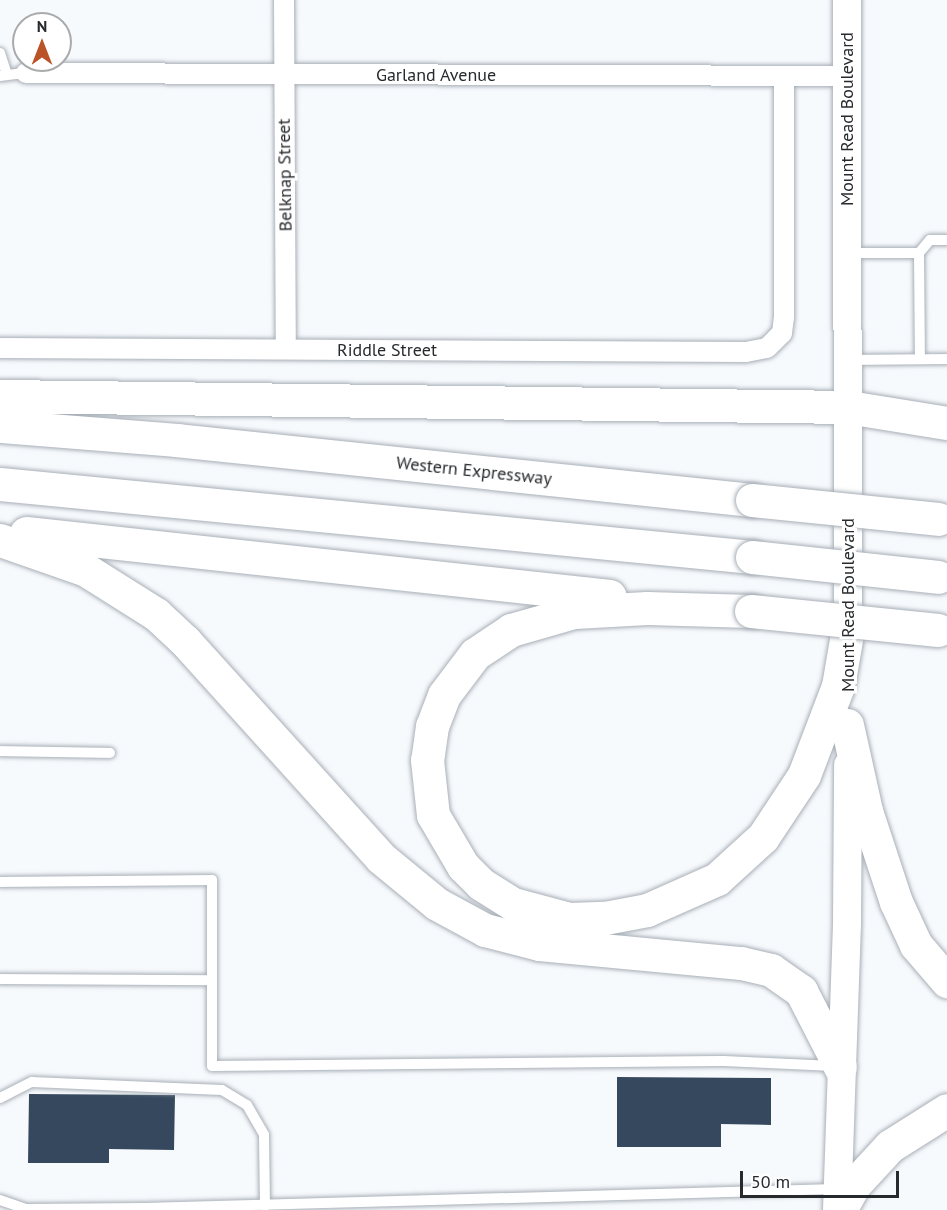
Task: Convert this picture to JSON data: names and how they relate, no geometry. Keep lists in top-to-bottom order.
{
  "streets": {
    "highway": ["Western Expressway"],
    "main road": ["Mount Read Boulevard"],
    "street": ["Garland Avenue", "Belknap Street", "Riddle Street"]
  },
  "crossings": [
    ["Garland Avenue", "Mount Read Boulevard"],
    ["Garland Avenue", "Belknap Street"],
    ["Garland Avenue", "Riddle Street"],
    ["Belknap Street", "Riddle Street"]
  ],
  "scale_bar": "50 m",
  "north": "top"
}
